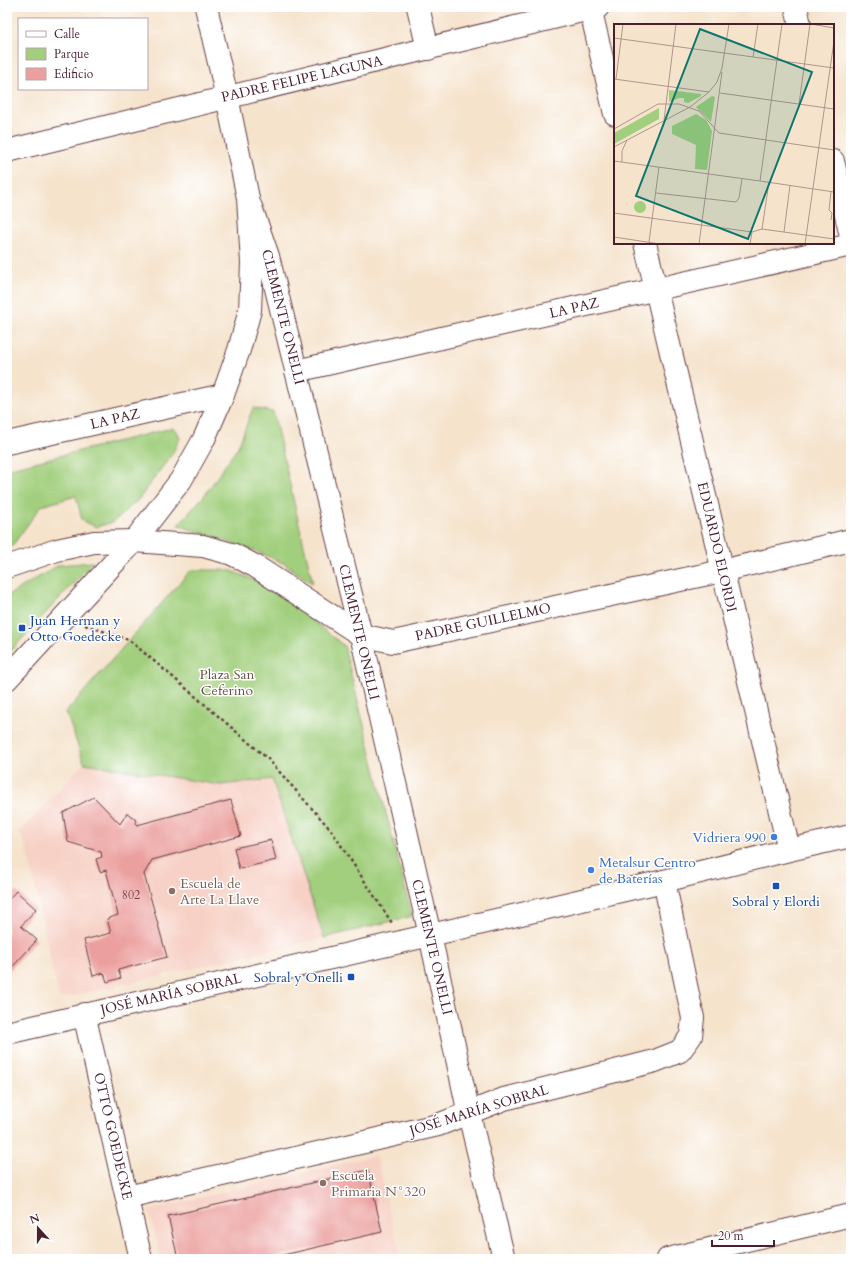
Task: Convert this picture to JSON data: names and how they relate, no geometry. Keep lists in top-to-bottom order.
{
  "streets": {
    "street": [
      "PADRE FELIPE LAGUNA",
      "LA PAZ",
      "CLEMENTE ONELLI",
      "EDUARDO ELORDI",
      "PADRE GUILLELMO",
      "JOSÉ MARÍA SOBRAL",
      "OTTO GOEDECKE"
    ]
  },
  "crossings": [
    ["PADRE FELIPE LAGUNA", "CLEMENTE ONELLI"],
    ["LA PAZ", "CLEMENTE ONELLI"],
    ["LA PAZ", "EDUARDO ELORDI"],
    ["CLEMENTE ONELLI", "PADRE GUILLELMO"],
    ["CLEMENTE ONELLI", "JOSÉ MARÍA SOBRAL"],
    ["EDUARDO ELORDI", "PADRE GUILLELMO"],
    ["EDUARDO ELORDI", "JOSÉ MARÍA SOBRAL"],
    ["JOSÉ MARÍA SOBRAL", "OTTO GOEDECKE"]
  ],
  "parks": ["Plaza San Ceferino"],
  "places": {
    "transit": ["Juan Herman y Otto Goedecke", "Sobral y Elordi", "Sobral y Onelli"],
    "other": [
      "Vidriera 990",
      "Metalsur Centro de Baterías",
      "Escuela de Arte La Llave",
      "Escuela Primaria N°320"
    ]
  },
  "house_numbers": ["802"],
  "legend": ["Calle", "Parque", "Edificio"],
  "scale_bar": "20 m",
  "north": "top"
}
